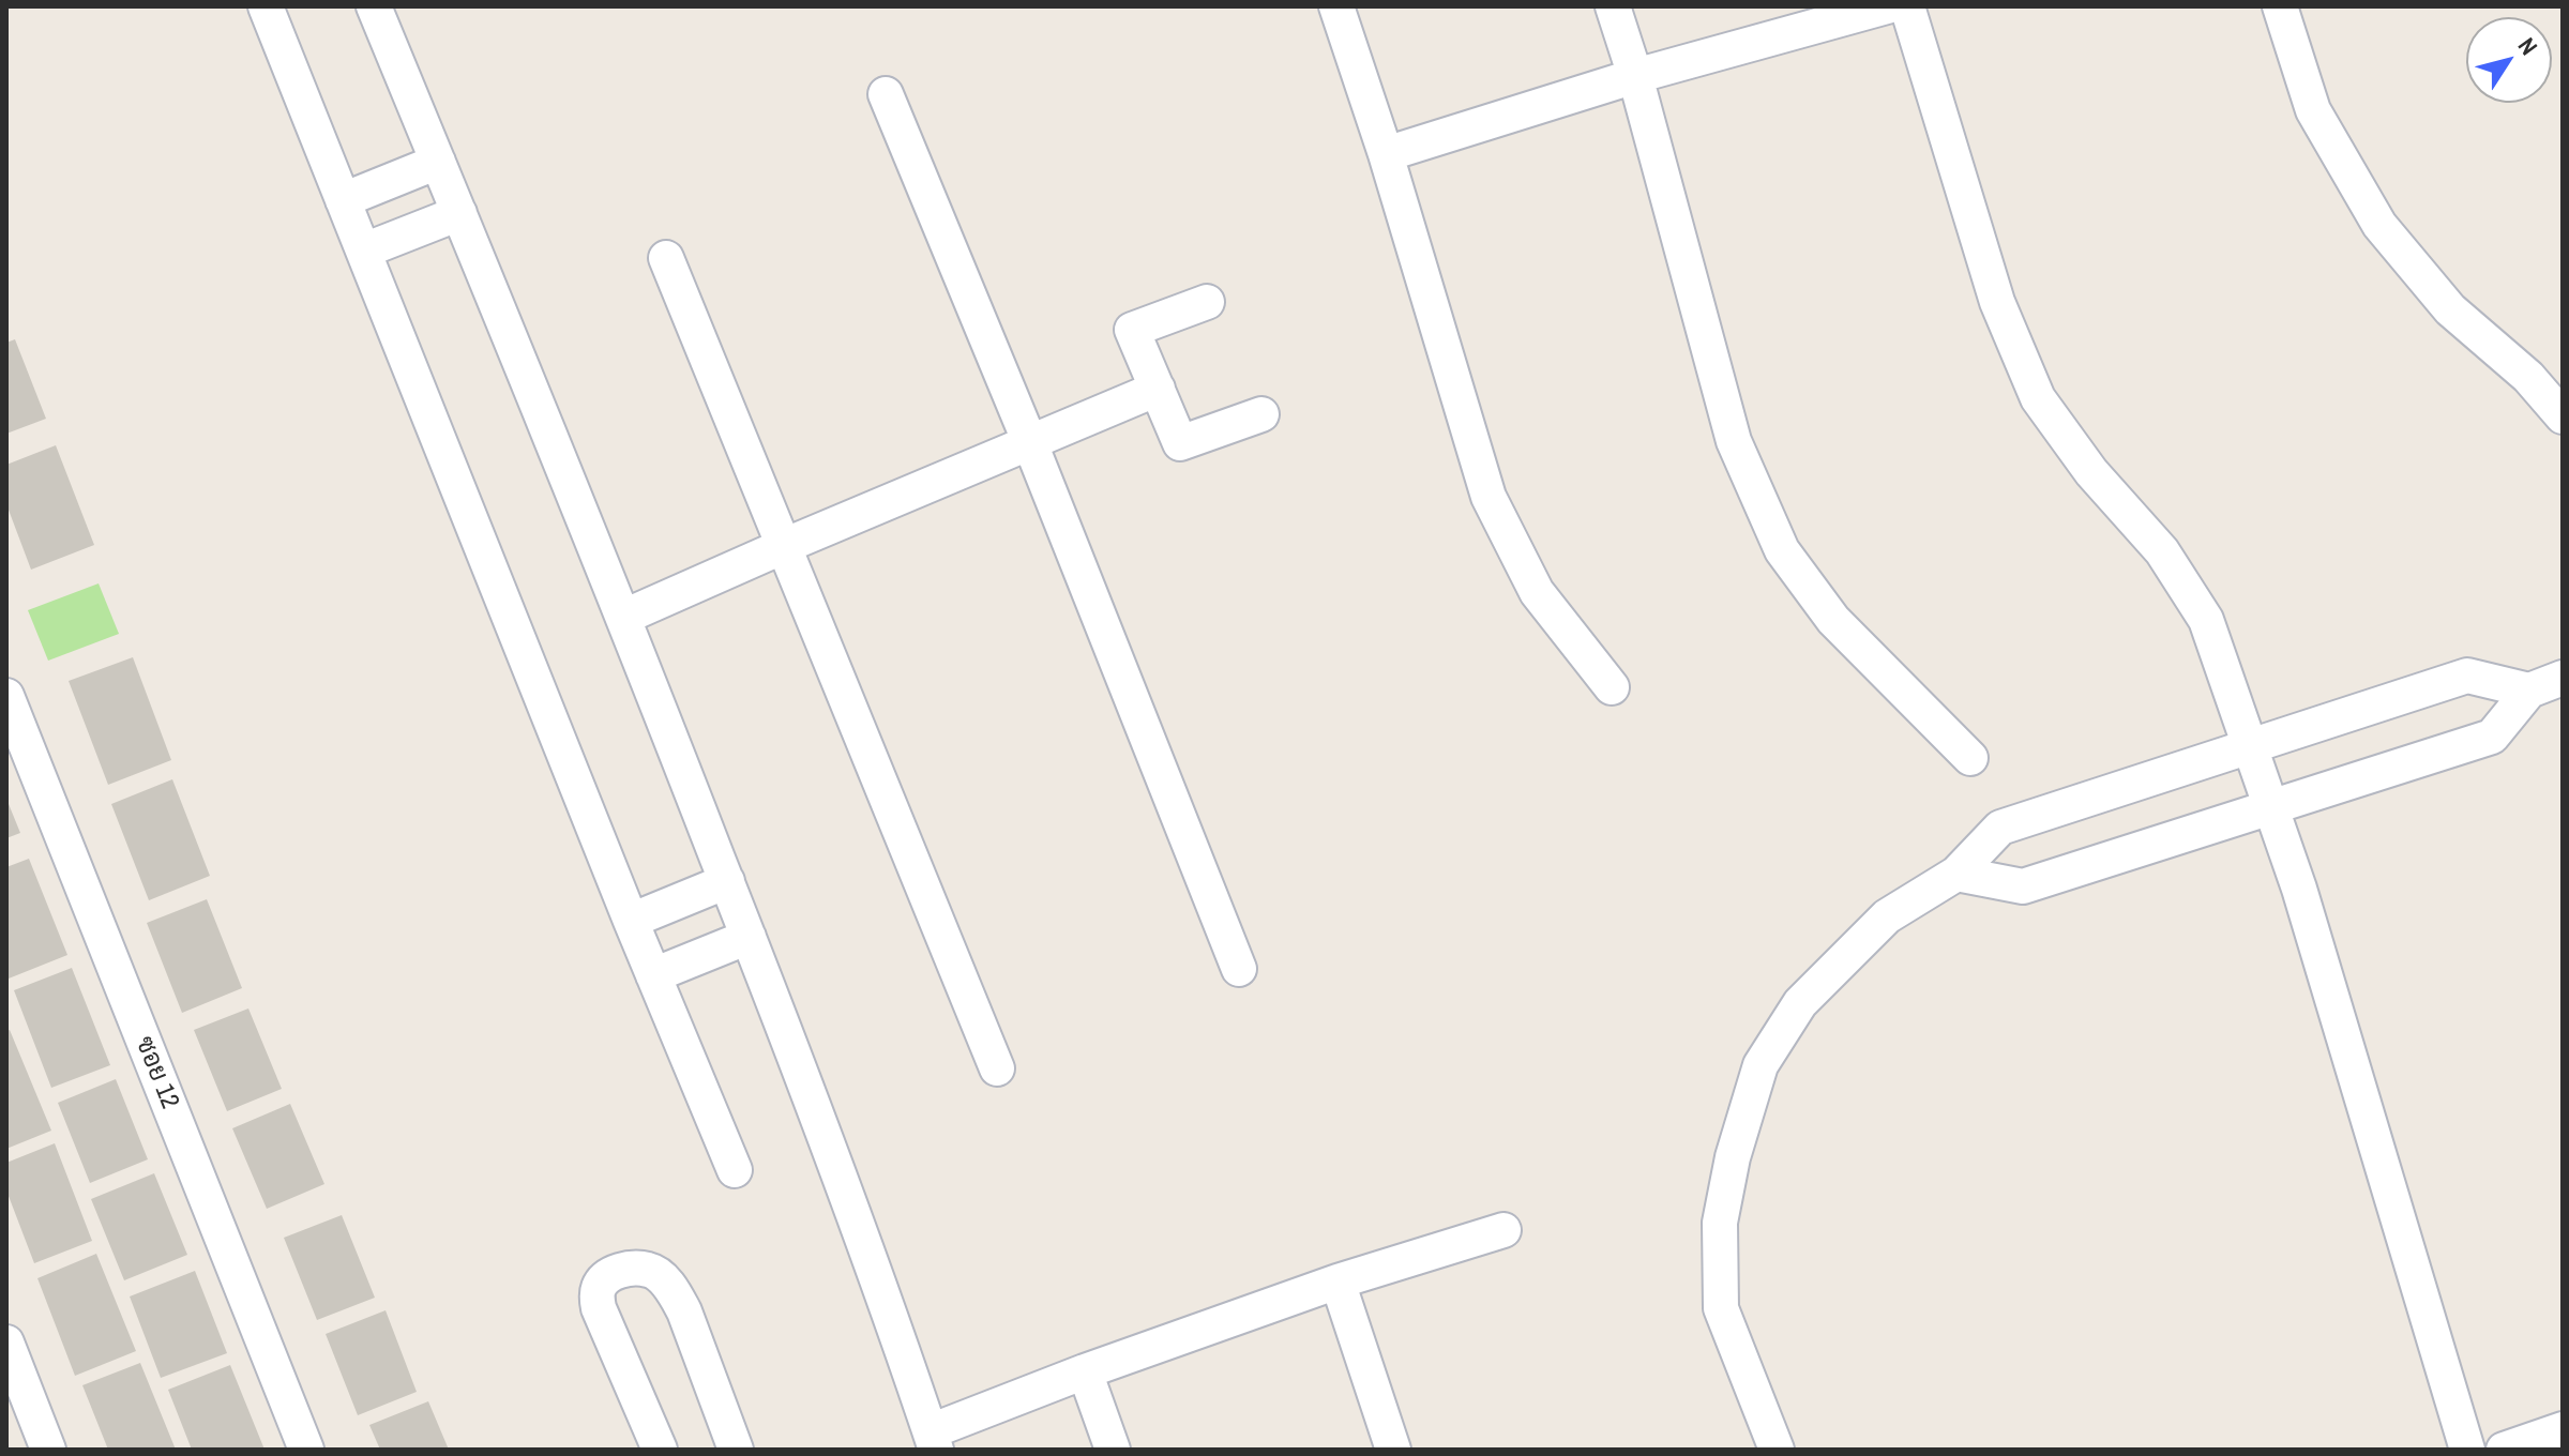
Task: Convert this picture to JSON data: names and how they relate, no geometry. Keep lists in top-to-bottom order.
{
  "streets": {
    "street": ["ซอย 12"]
  },
  "north": "top right"
}
